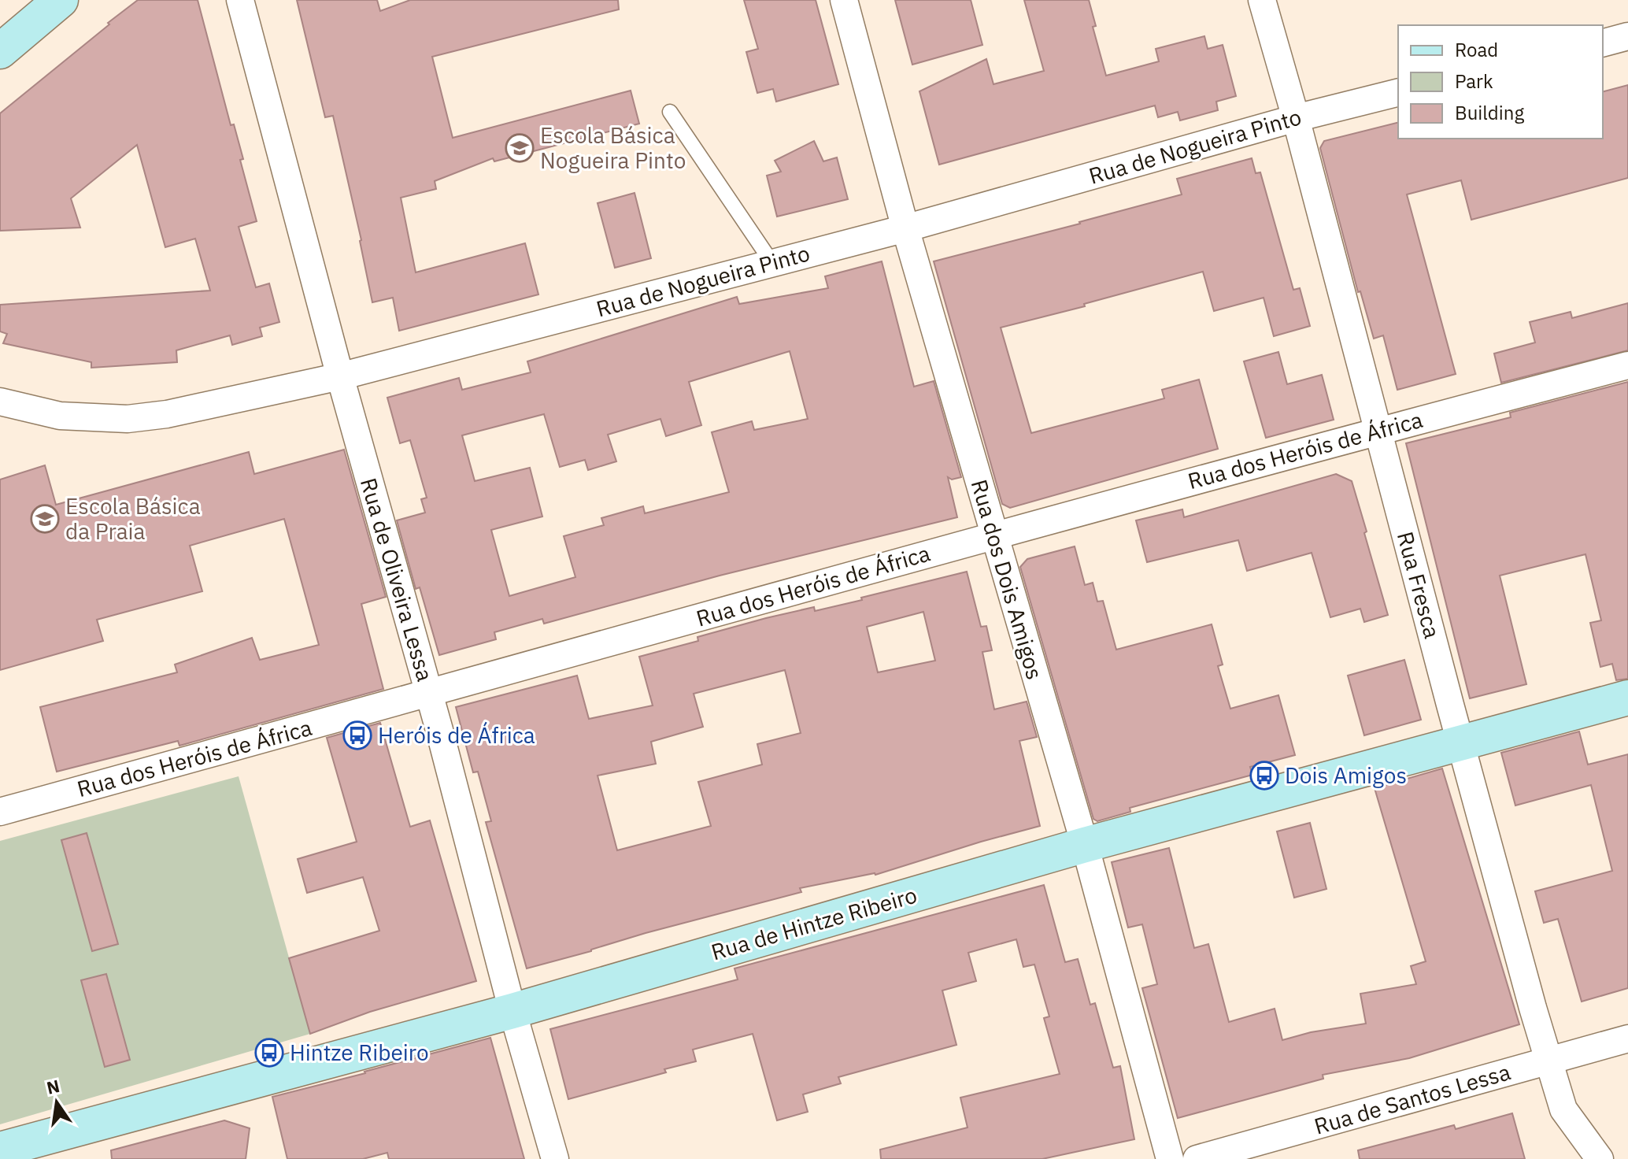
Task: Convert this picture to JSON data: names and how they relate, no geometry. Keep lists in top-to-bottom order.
{
  "streets": {
    "street": [
      "Rua de Nogueira Pinto",
      "Rua dos Heróis de África",
      "Rua de Oliveira Lessa",
      "Rua dos Dois Amigos",
      "Rua Fresca",
      "Rua de Hintze Ribeiro",
      "Rua de Santos Lessa"
    ]
  },
  "crossings": [
    ["Rua de Nogueira Pinto", "Rua de Oliveira Lessa"],
    ["Rua de Nogueira Pinto", "Rua dos Dois Amigos"],
    ["Rua de Nogueira Pinto", "Rua Fresca"],
    ["Rua dos Heróis de África", "Rua de Oliveira Lessa"],
    ["Rua dos Heróis de África", "Rua dos Dois Amigos"],
    ["Rua dos Heróis de África", "Rua Fresca"],
    ["Rua de Oliveira Lessa", "Rua de Hintze Ribeiro"],
    ["Rua dos Dois Amigos", "Rua de Hintze Ribeiro"],
    ["Rua Fresca", "Rua de Hintze Ribeiro"],
    ["Rua Fresca", "Rua de Santos Lessa"]
  ],
  "places": {
    "school or university": ["Escola Básica Nogueira Pinto", "Escola Básica da Praia"],
    "bus stop": ["Heróis de África", "Dois Amigos", "Hintze Ribeiro"]
  },
  "legend": ["Road", "Park", "Building"],
  "north": "top"
}
